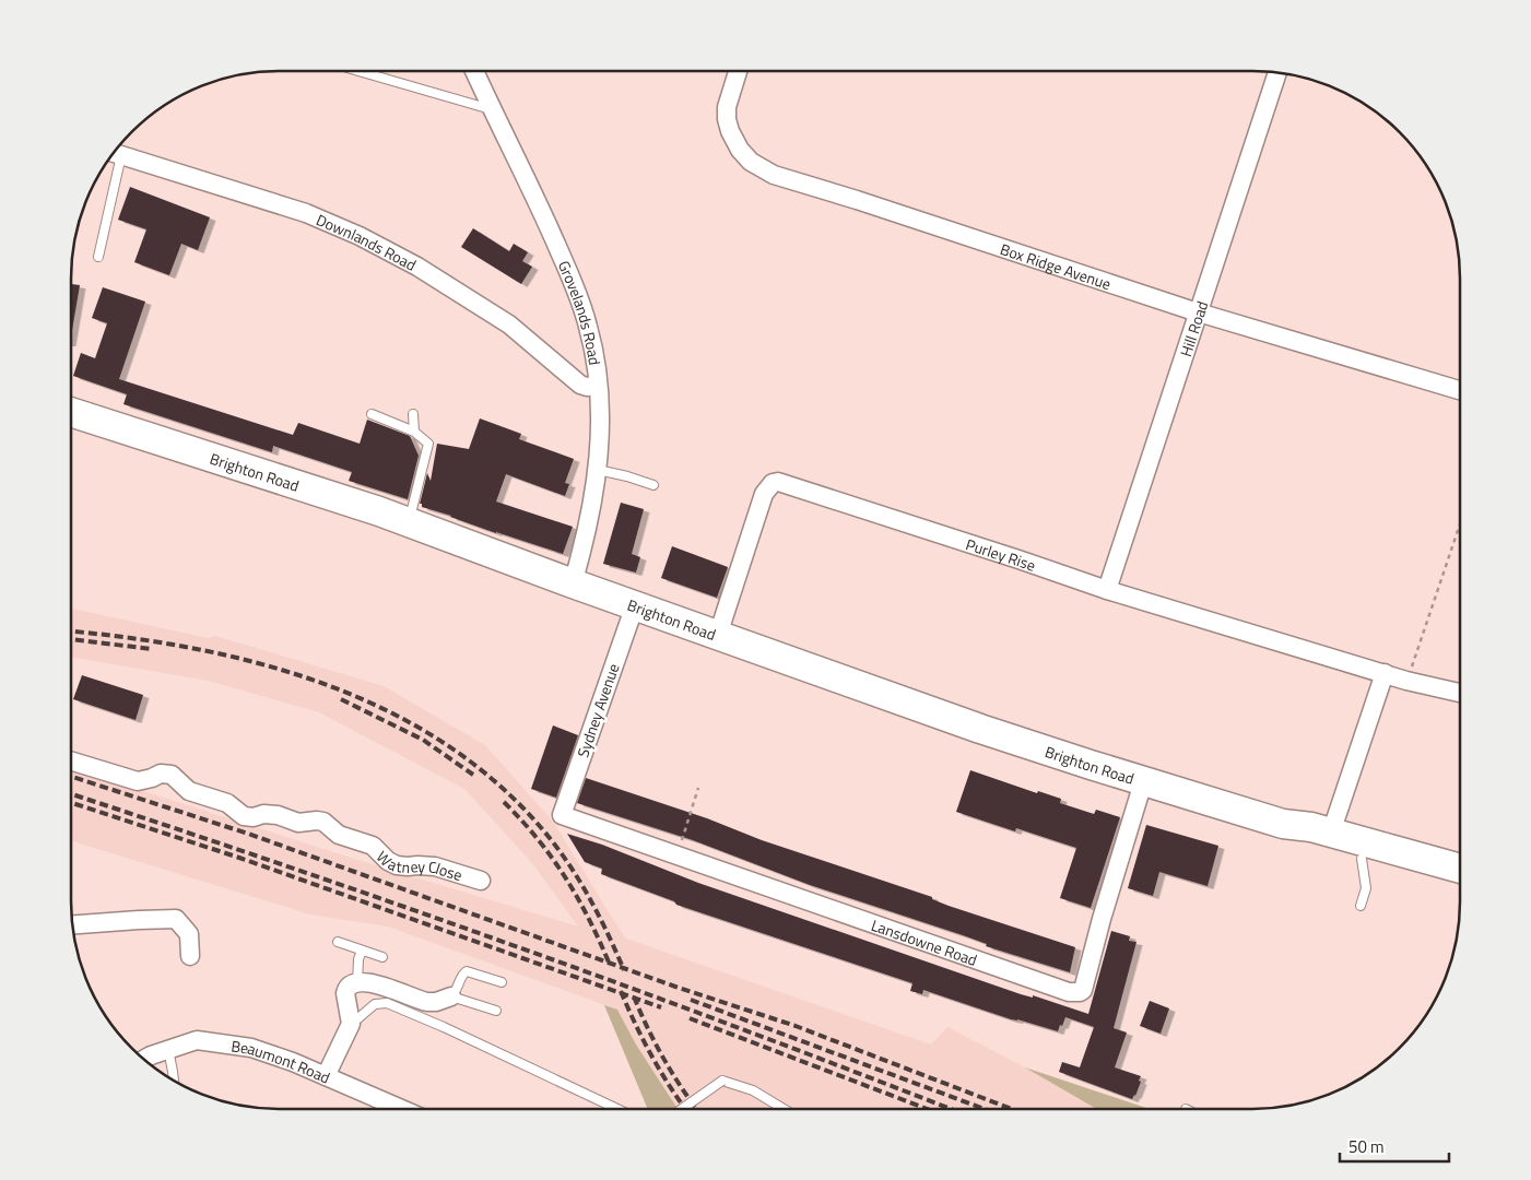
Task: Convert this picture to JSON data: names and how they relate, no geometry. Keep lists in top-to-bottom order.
{
  "streets": {
    "highway": ["Brighton Road"],
    "street": [
      "Downlands Road",
      "Box Ridge Avenue",
      "Grovelands Road",
      "Hill Road",
      "Purley Rise",
      "Sydney Avenue",
      "Watney Close",
      "Lansdowne Road",
      "Beaumont Road"
    ]
  },
  "crossings": [
    ["Downlands Road", "Grovelands Road"],
    ["Box Ridge Avenue", "Hill Road"],
    ["Grovelands Road", "Brighton Road"],
    ["Hill Road", "Purley Rise"],
    ["Brighton Road", "Purley Rise"],
    ["Brighton Road", "Sydney Avenue"],
    ["Brighton Road", "Lansdowne Road"],
    ["Sydney Avenue", "Lansdowne Road"]
  ],
  "scale_bar": "50 m"
}
